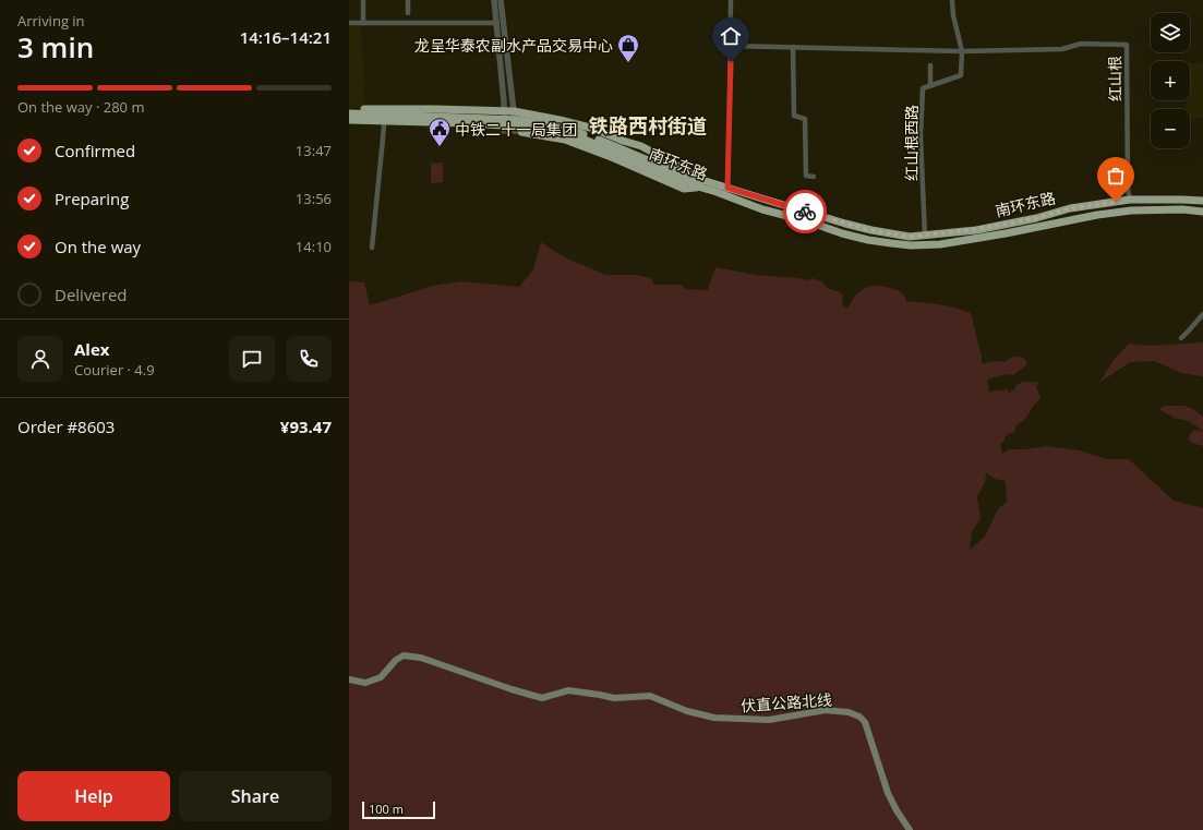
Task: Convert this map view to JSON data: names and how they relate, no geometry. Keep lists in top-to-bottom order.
{
  "streets": {
    "highway": ["南环东路"],
    "main road": ["伏直公路北线"],
    "street": ["红山根", "红山根西路"]
  },
  "crossings": [
    ["红山根", "红山根西路"],
    ["红山根", "南环东路"],
    ["红山根西路", "南环东路"]
  ],
  "districts": ["铁路西村街道"],
  "places": {
    "shop": ["龙呈华泰农副水产品交易中心"],
    "public building": ["中铁二十一局集团"]
  },
  "scale_bar": "100 m",
  "page": {
    "heading": ["3 min", "Arriving in", "14:16–14:21"],
    "panel": [
      "Alex",
      "Courier · 4.9",
      "Order #8603",
      "¥93.47"
    ],
    "map_buttons": ["+", "−"],
    "bar": "On the way · 280 m",
    "list": [
      ["Confirmed", "13:47"],
      ["Preparing", "13:56"],
      ["On the way", "14:10"],
      "Delivered"
    ],
    "buttons": ["Help", "Share"],
    "scale": "100 m"
  }
}
